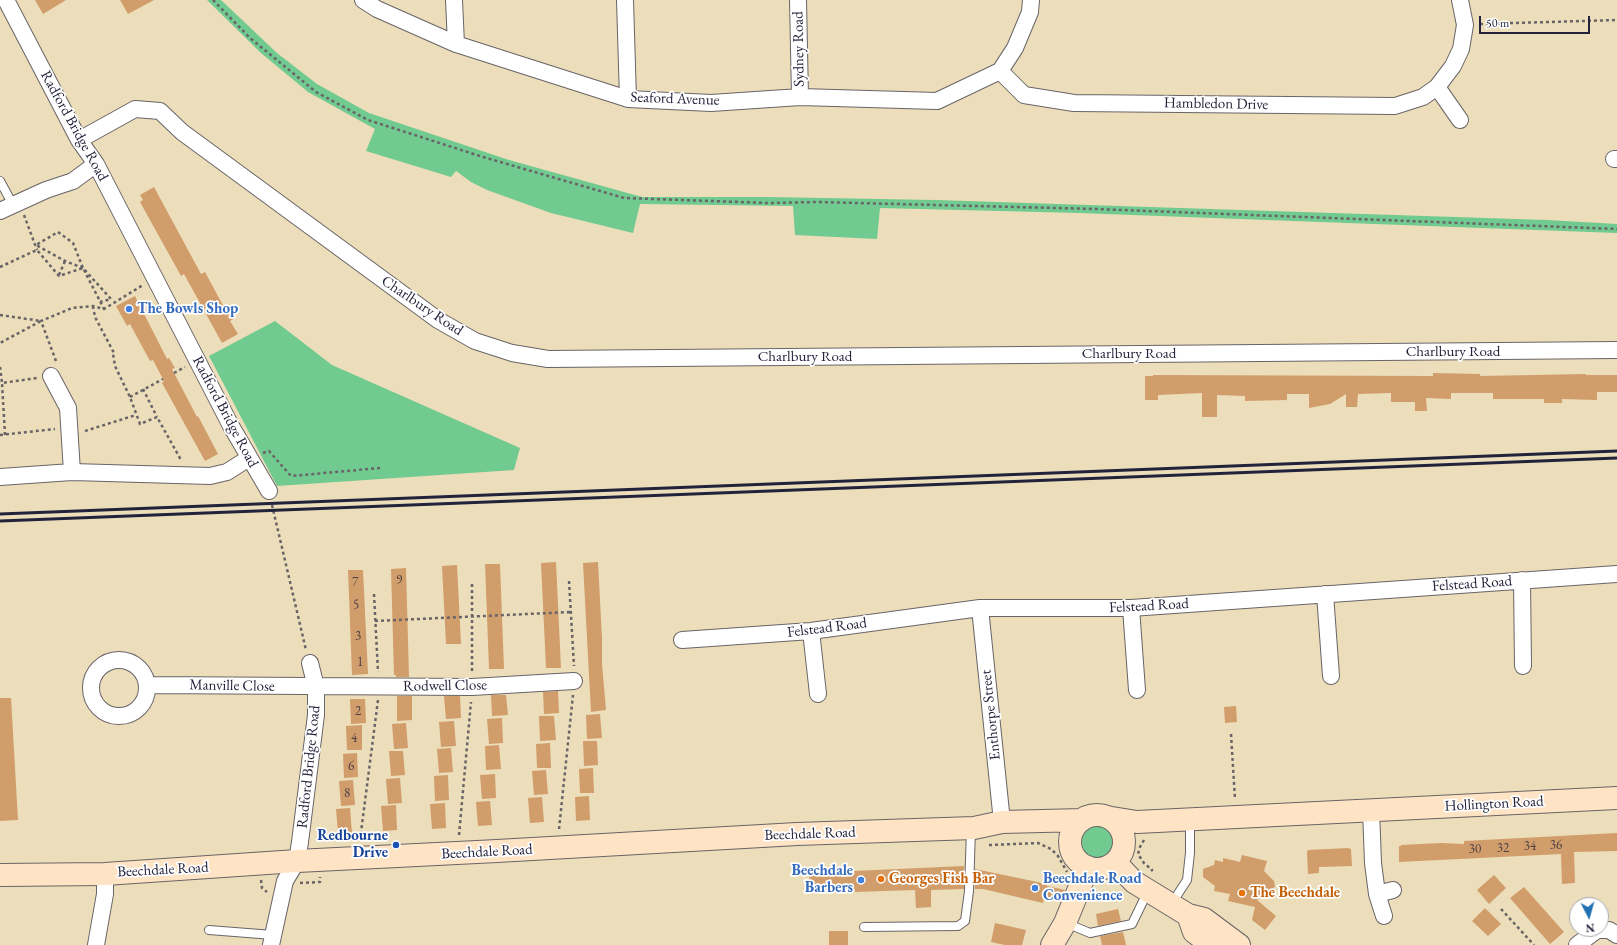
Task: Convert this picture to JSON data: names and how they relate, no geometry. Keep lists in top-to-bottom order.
{
  "streets": {
    "street": [
      "Sydney Road",
      "Seaford Avenue",
      "Hambledon Drive",
      "Radford Bridge Road",
      "Charlbury Road",
      "Felstead Road",
      "Manville Close",
      "Rodwell Close",
      "Enthorpe Street",
      "Hollington Road",
      "Beechdale Road"
    ]
  },
  "crossings": [
    ["Sydney Road", "Seaford Avenue"],
    ["Seaford Avenue", "Hambledon Drive"],
    ["Radford Bridge Road", "Charlbury Road"],
    ["Radford Bridge Road", "Manville Close"],
    ["Radford Bridge Road", "Rodwell Close"],
    ["Radford Bridge Road", "Beechdale Road"],
    ["Felstead Road", "Enthorpe Street"],
    ["Manville Close", "Rodwell Close"],
    ["Enthorpe Street", "Beechdale Road"],
    ["Hollington Road", "Beechdale Road"]
  ],
  "places": [
    "The Bowls Shop",
    "Redbourne Drive",
    "Georges Fish Bar",
    "Beechdale Barbers",
    "Beechdale Road Convenience",
    "The Beechdale"
  ],
  "house_numbers": [
    "9",
    "7",
    "5",
    "3",
    "1",
    "2",
    "4",
    "6",
    "8",
    "36",
    "34",
    "32",
    "30"
  ],
  "scale_bar": "50 m",
  "north": "bottom"
}
